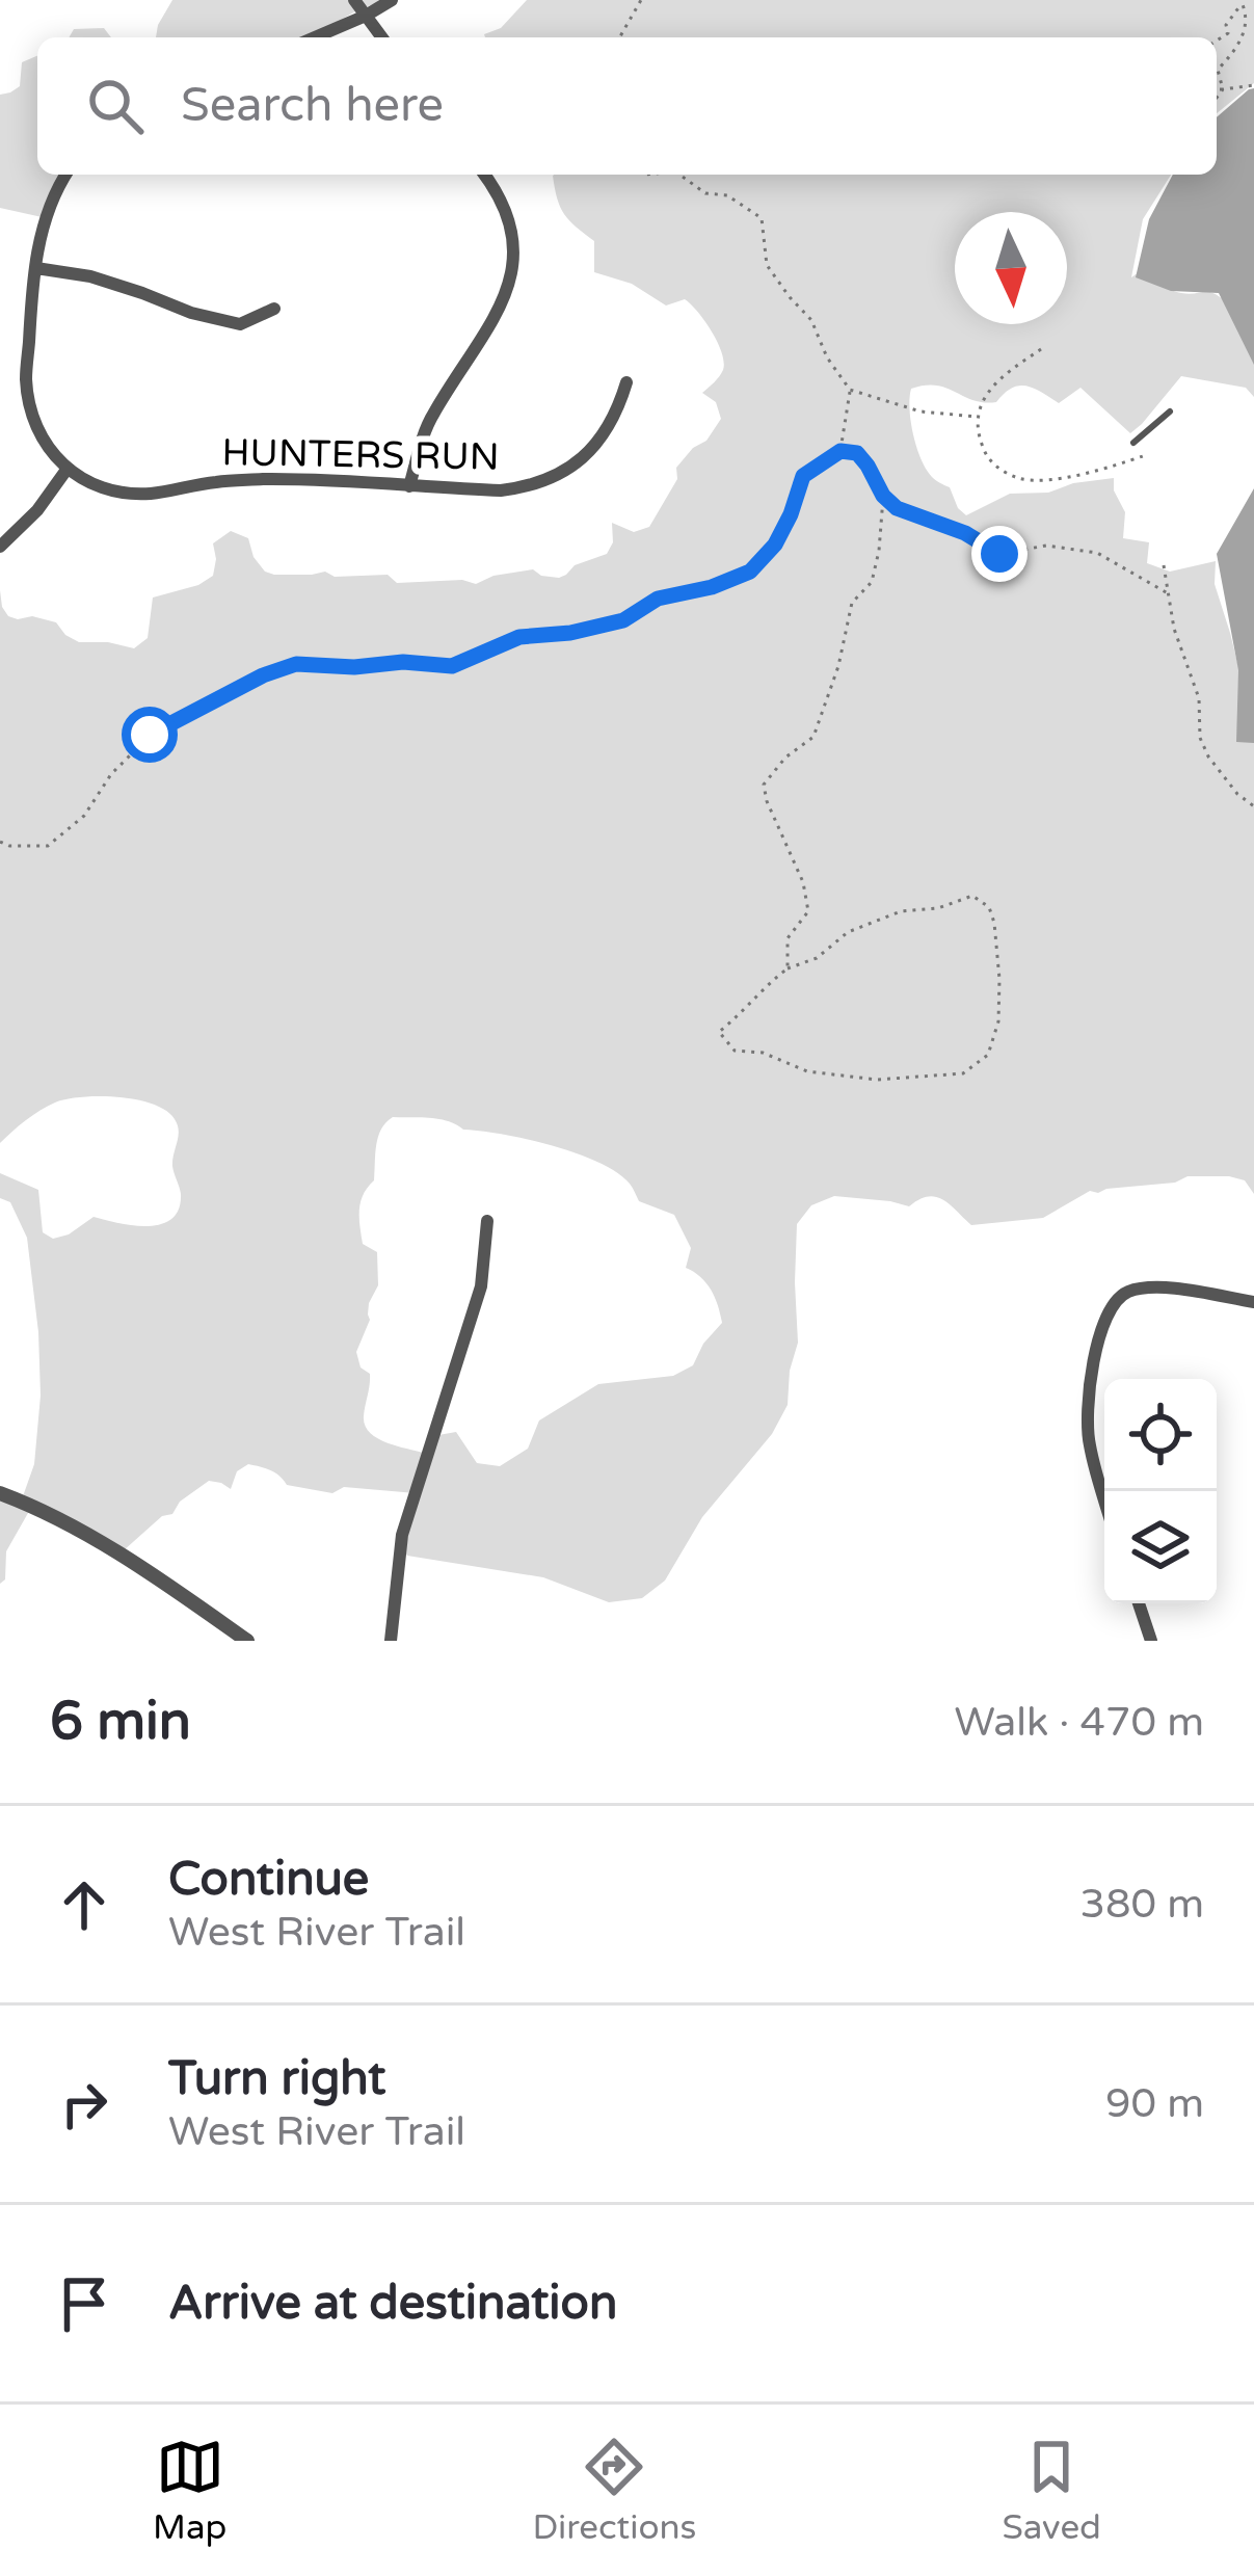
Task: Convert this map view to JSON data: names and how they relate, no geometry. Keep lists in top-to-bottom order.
{
  "streets": {
    "street": ["HUNTERS RUN"]
  },
  "north": "bottom",
  "page": {
    "search": "Search here",
    "heading": ["6 min", "Walk · 470 m"],
    "list": [
      ["Continue", "West River Trail", "380 m"],
      ["Turn right", "West River Trail", "90 m"],
      "Arrive at destination"
    ],
    "nav": ["Map", "Directions", "Saved"]
  }
}
